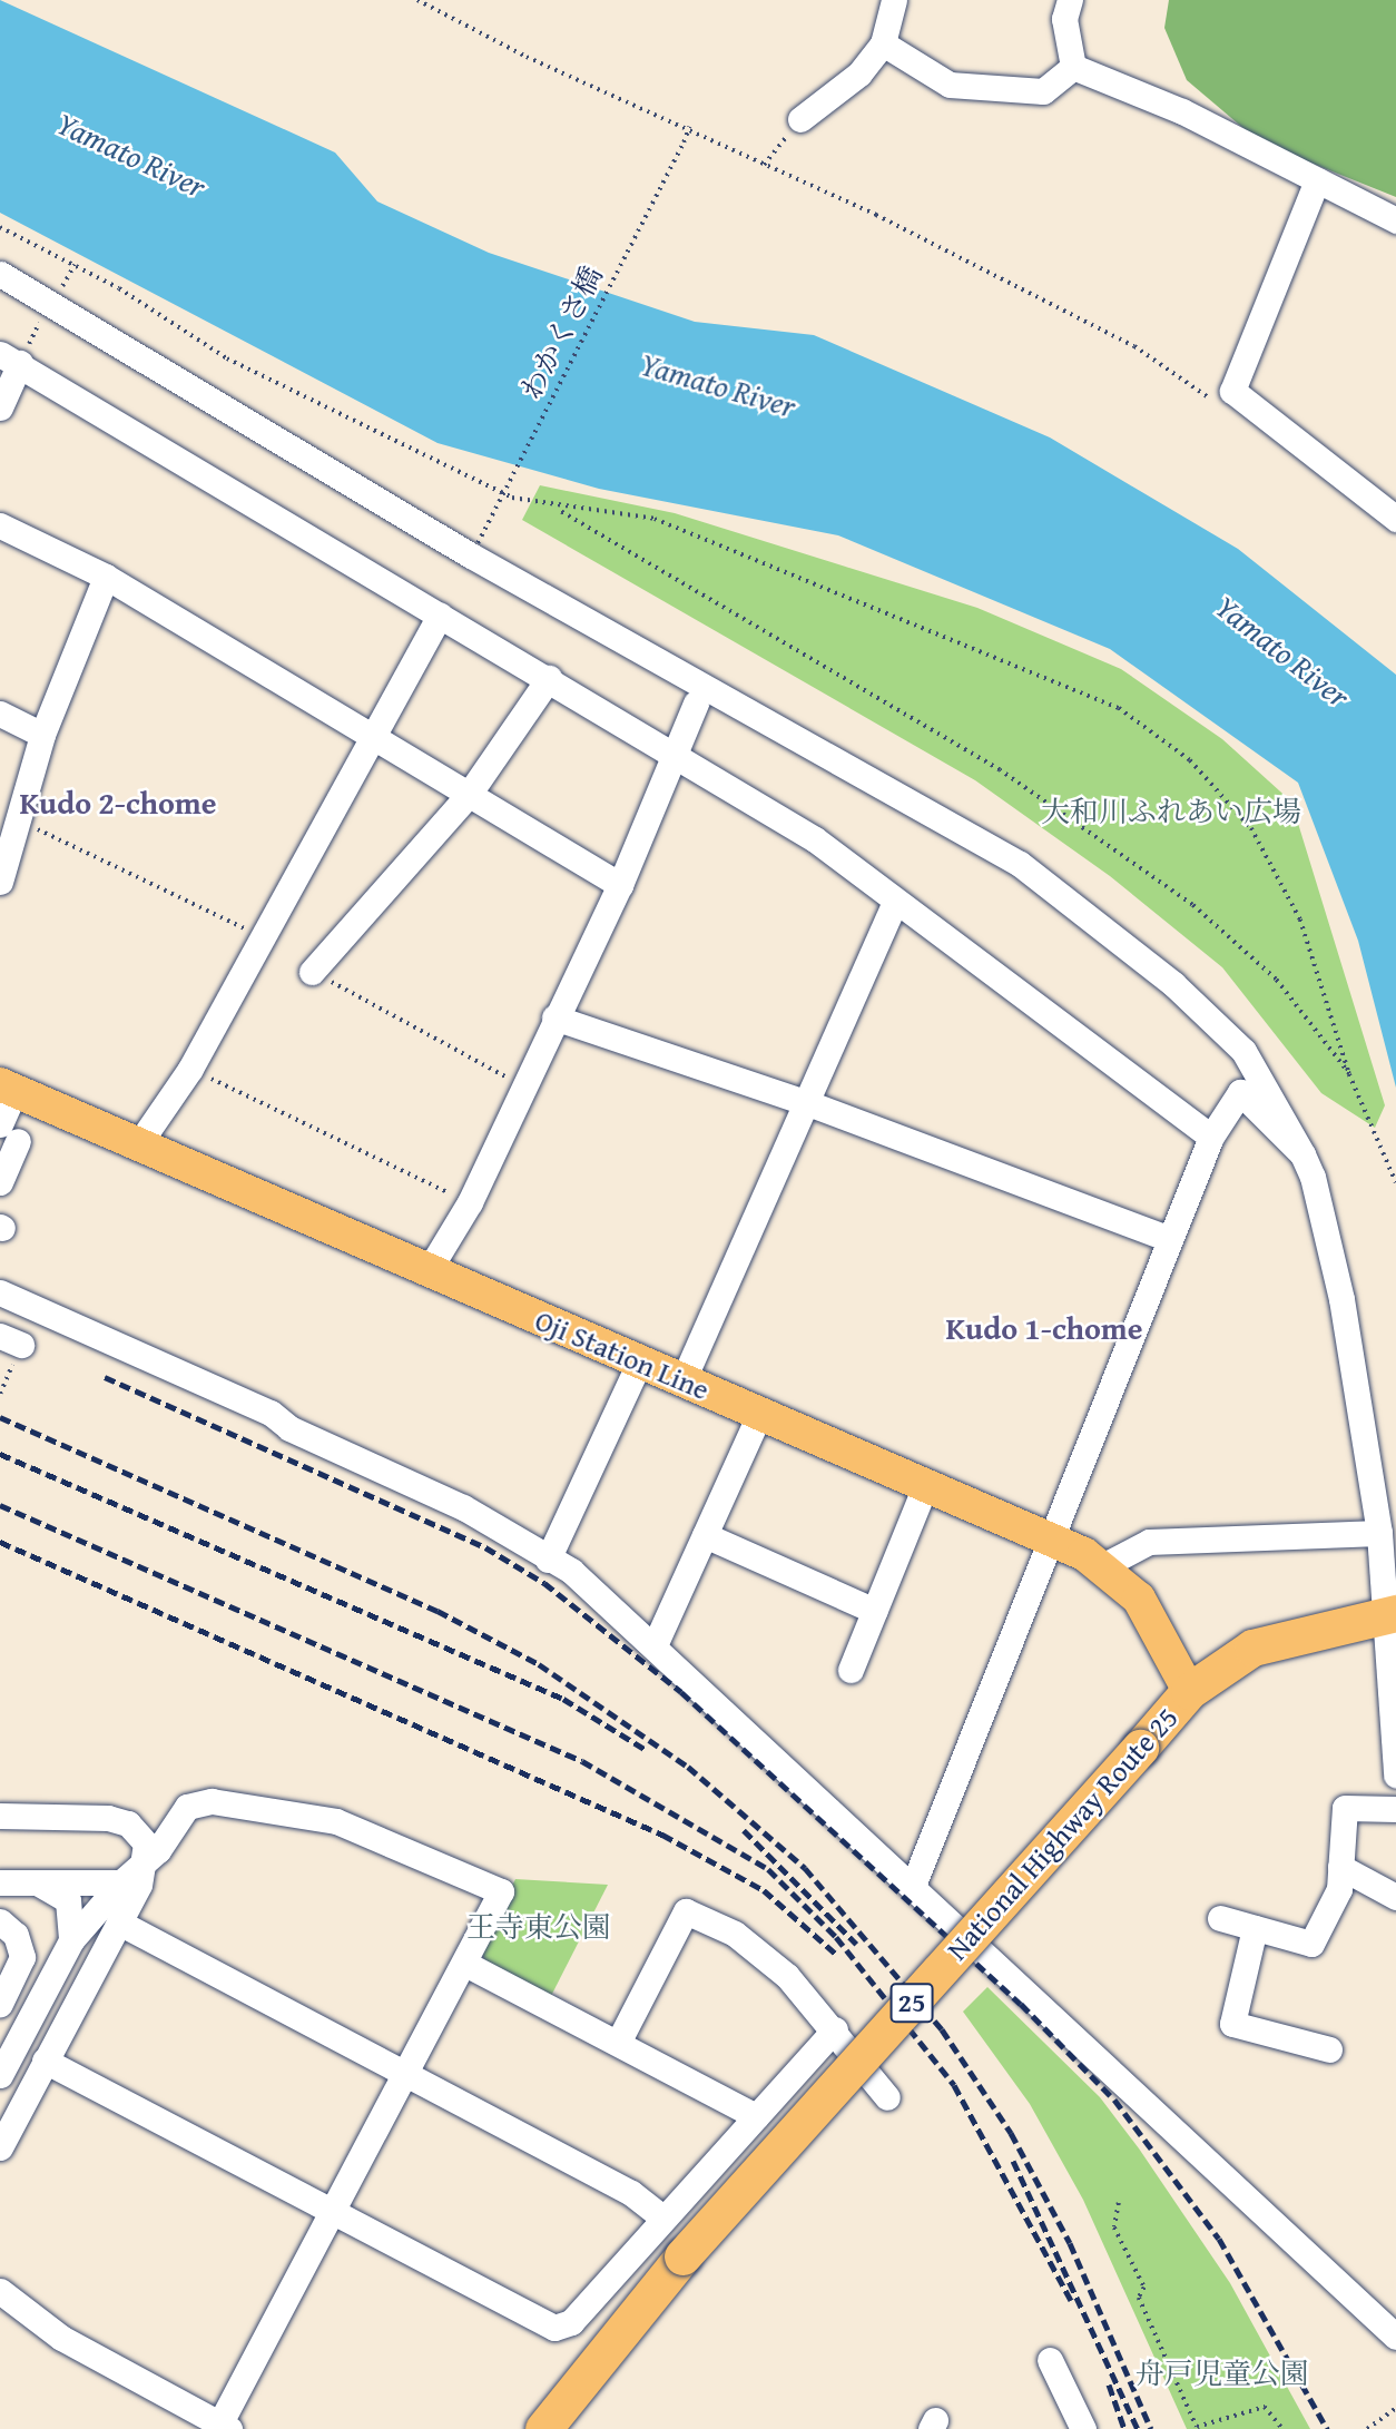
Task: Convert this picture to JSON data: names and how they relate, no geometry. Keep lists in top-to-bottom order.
{
  "streets": {
    "highway": ["National Highway Route 25", "25"],
    "main road": ["Oji Station Line"],
    "path": ["わかくさ橋"]
  },
  "crossings": [
    ["Oji Station Line", "National Highway Route 25"]
  ],
  "districts": ["Kudo 2-chome", "Kudo 1-chome"],
  "water": ["Yamato River"],
  "parks": ["大和川ふれあい広場", "王寺東公園", "舟戸児童公園"]
}
